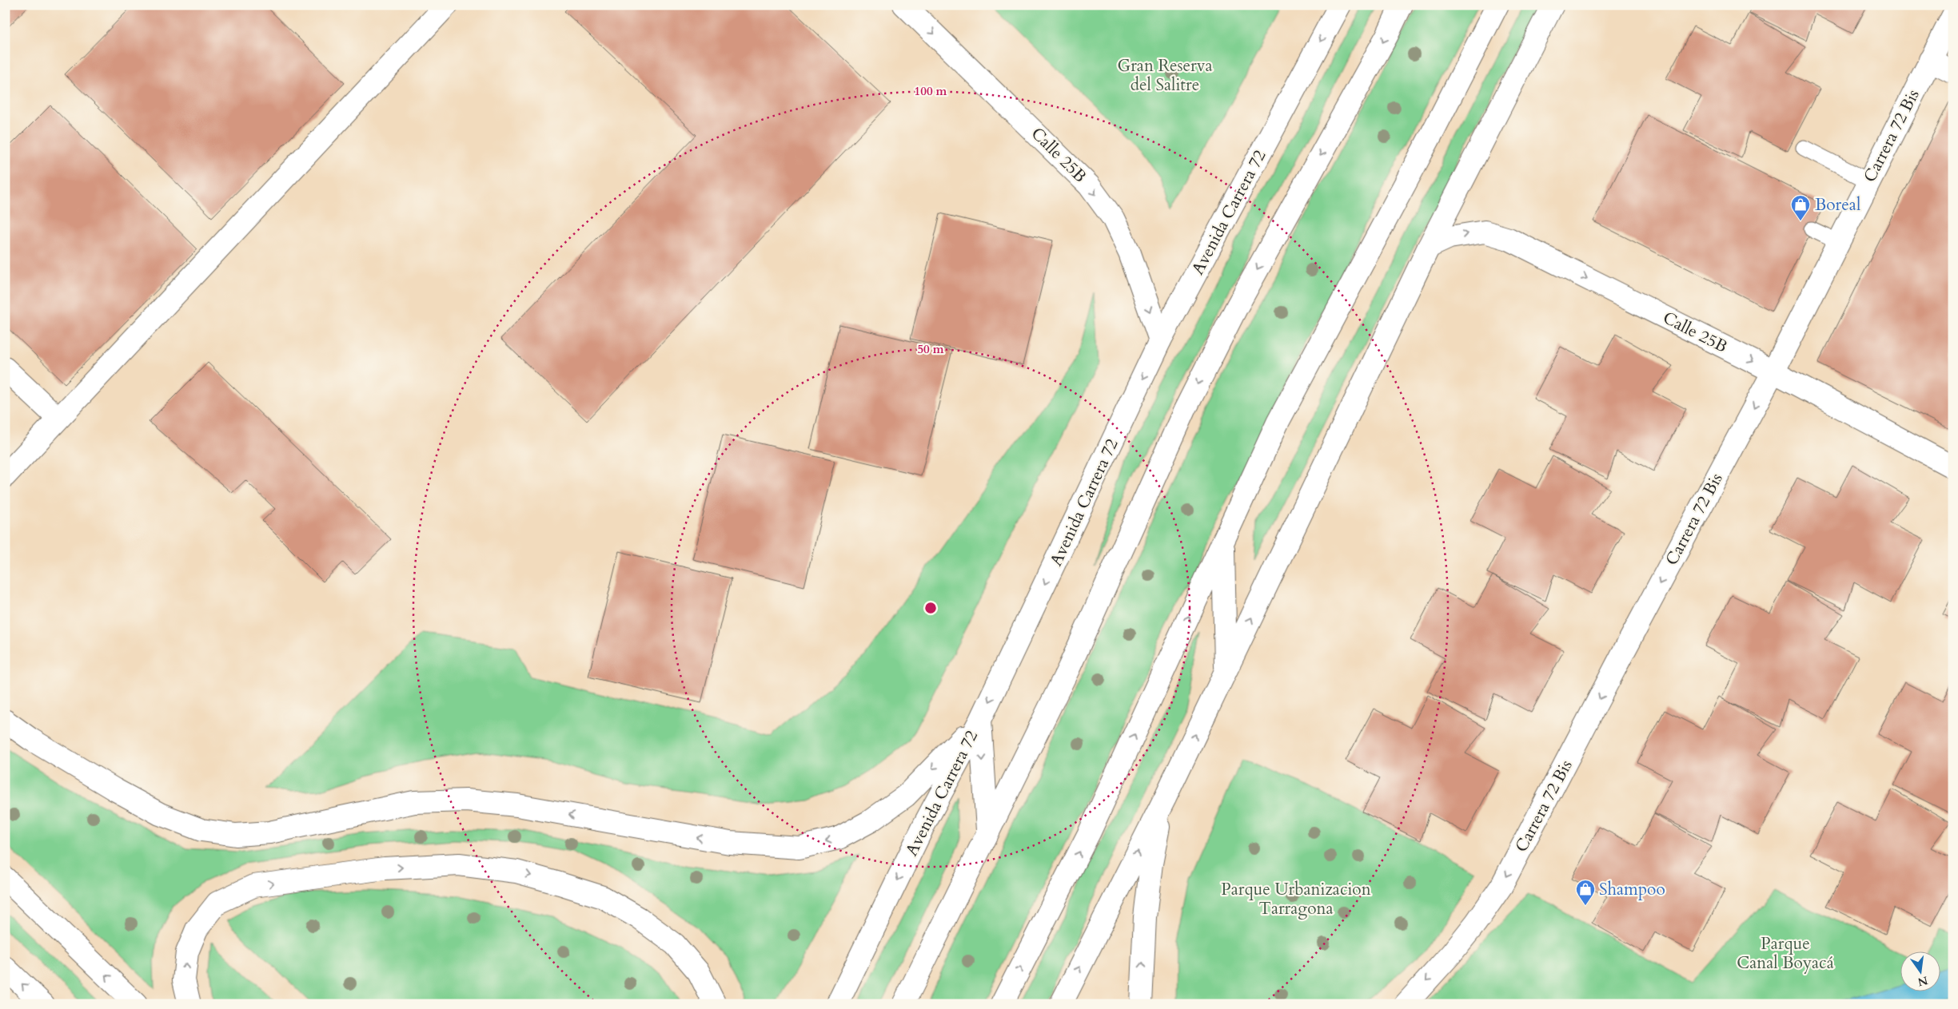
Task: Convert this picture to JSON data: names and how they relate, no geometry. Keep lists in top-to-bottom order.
{
  "streets": {
    "main road": ["Carrera 72 Bis", "Calle 25B", "Avenida Carrera 72"]
  },
  "crossings": [
    ["Carrera 72 Bis", "Calle 25B"],
    ["Calle 25B", "Avenida Carrera 72"]
  ],
  "one_way": ["Carrera 72 Bis", "Calle 25B"],
  "parks": ["Gran Reserva del Salitre", "Parque Urbanizacion Tarragona", "Parque Canal Boyacá"],
  "places": {
    "shop": ["Boreal", "Shampoo"]
  },
  "north": "bottom",
  "rings": ["100 m", "50 m"]
}
